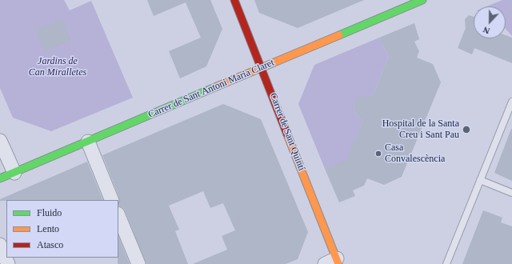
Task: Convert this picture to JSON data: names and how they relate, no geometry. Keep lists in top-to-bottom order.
{
  "streets": {
    "main road": ["Carrer de Sant Antoni Maria Claret", "Carrer de Sant Quintí"]
  },
  "crossings": [
    ["Carrer de Sant Antoni Maria Claret", "Carrer de Sant Quintí"]
  ],
  "parks": ["Jardins de Can Miralletes"],
  "places": ["Hospital de la Santa Creu i Sant Pau", "Casa Convalescència"],
  "legend": ["Fluido", "Lento", "Atasco"],
  "north": "bottom"
}
